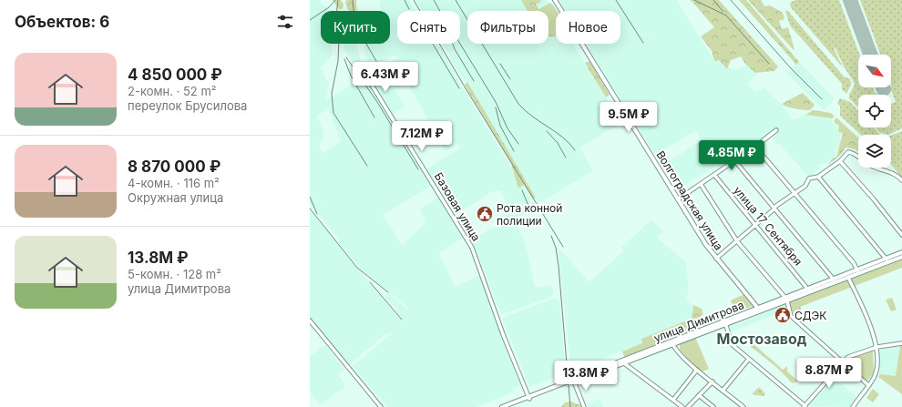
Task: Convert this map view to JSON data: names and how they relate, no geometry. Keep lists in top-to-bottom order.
{
  "streets": {
    "main road": ["Волгоградская улица", "улица Димитрова"],
    "street": ["Базовая улица", "улица 17 Сентября"]
  },
  "crossings": [
    ["Волгоградская улица", "улица Димитрова"],
    ["Базовая улица", "улица Димитрова"],
    ["улица 17 Сентября", "улица Димитрова"]
  ],
  "districts": ["Мостозавод"],
  "places": {
    "public building": ["Рота конной полиции", "СДЭК"]
  },
  "north": "bottom right",
  "page": {
    "heading": "Объектов: 6",
    "chip": [
      "Купить",
      "Снять",
      "Фильтры",
      "Новое"
    ],
    "list": [
      {
        "name": "4 850 000 ₽",
        "note": "2-комн. · 52 m² · переулок Брусилова"
      },
      {
        "name": "8 870 000 ₽",
        "note": "4-комн. · 116 m² · Окружная улица"
      },
      {
        "name": "13.8M ₽",
        "note": "5-комн. · 128 m² · улица Димитрова"
      }
    ],
    "price": [
      "6.43M ₽",
      "9.5M ₽",
      "7.12M ₽",
      "4.85M ₽",
      "8.87M ₽",
      "13.8M ₽"
    ]
  }
}
